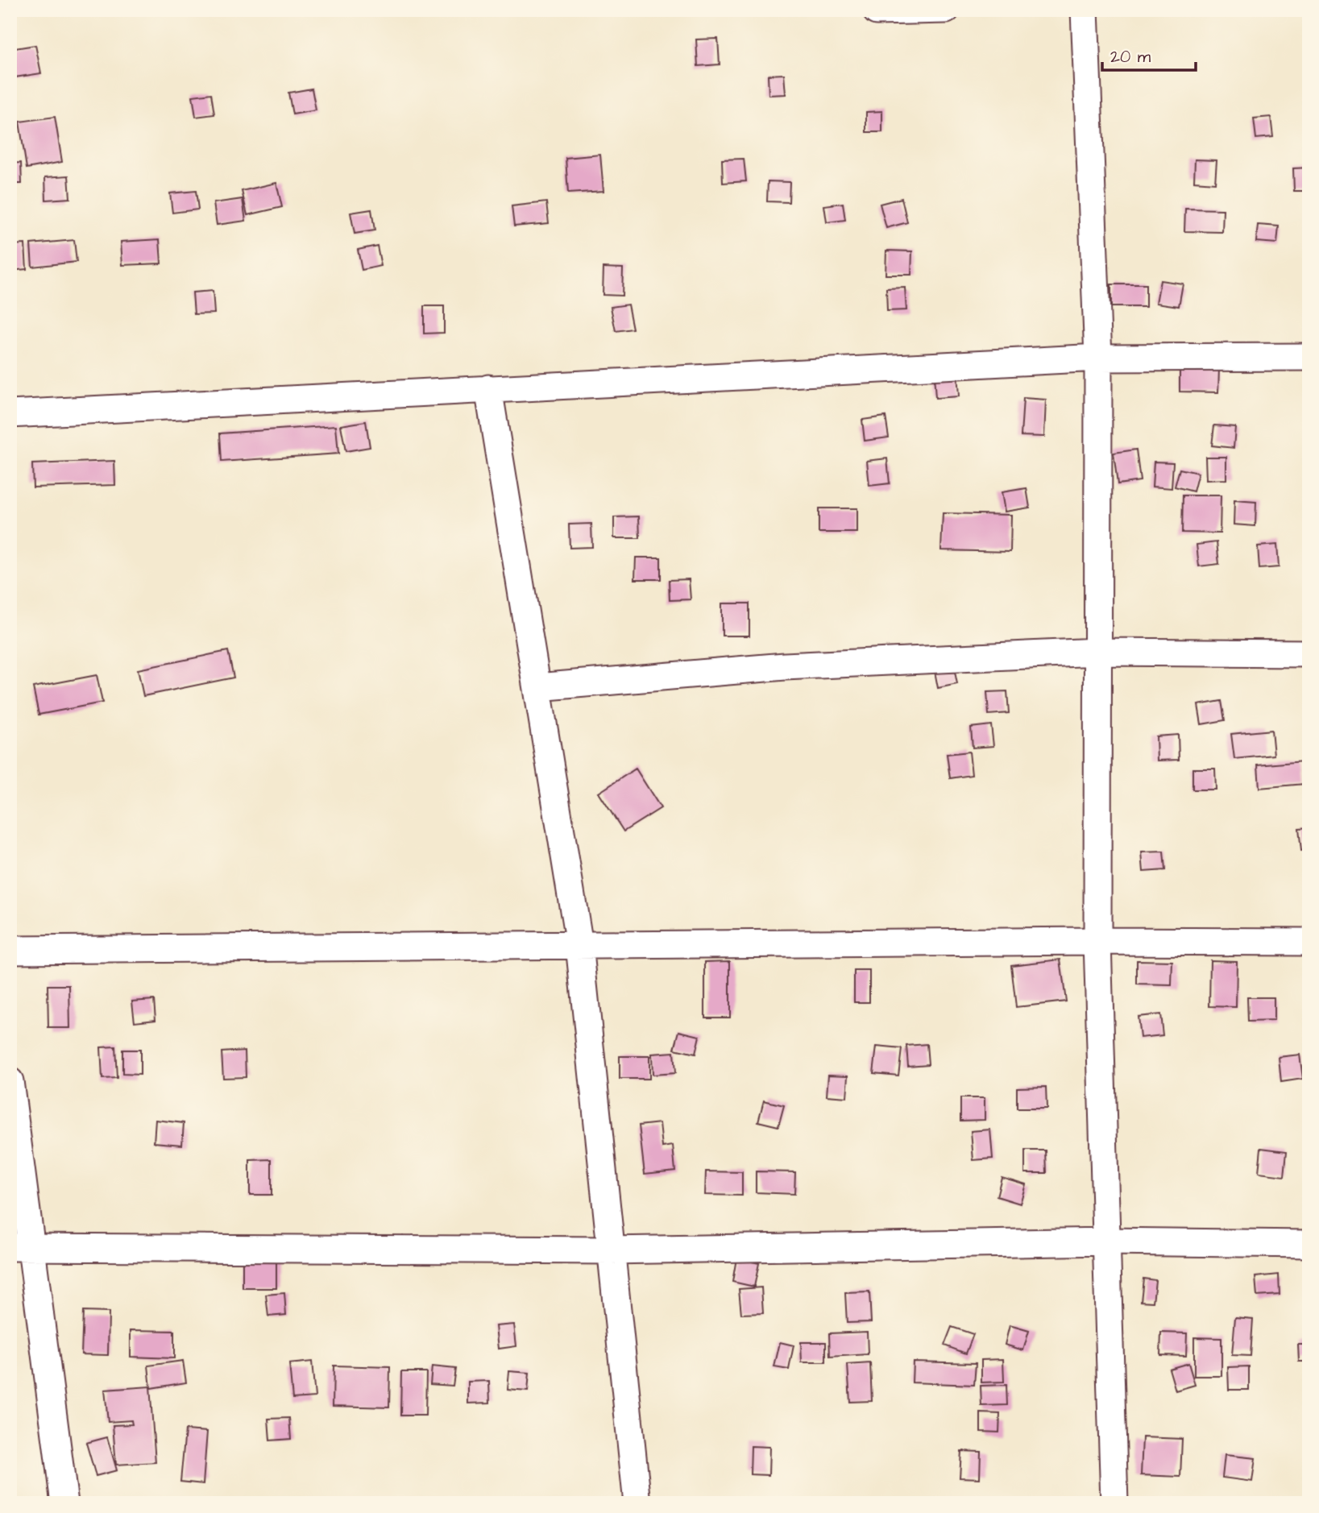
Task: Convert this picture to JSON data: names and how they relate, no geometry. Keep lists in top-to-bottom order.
{
  "scale_bar": "20 m"
}
